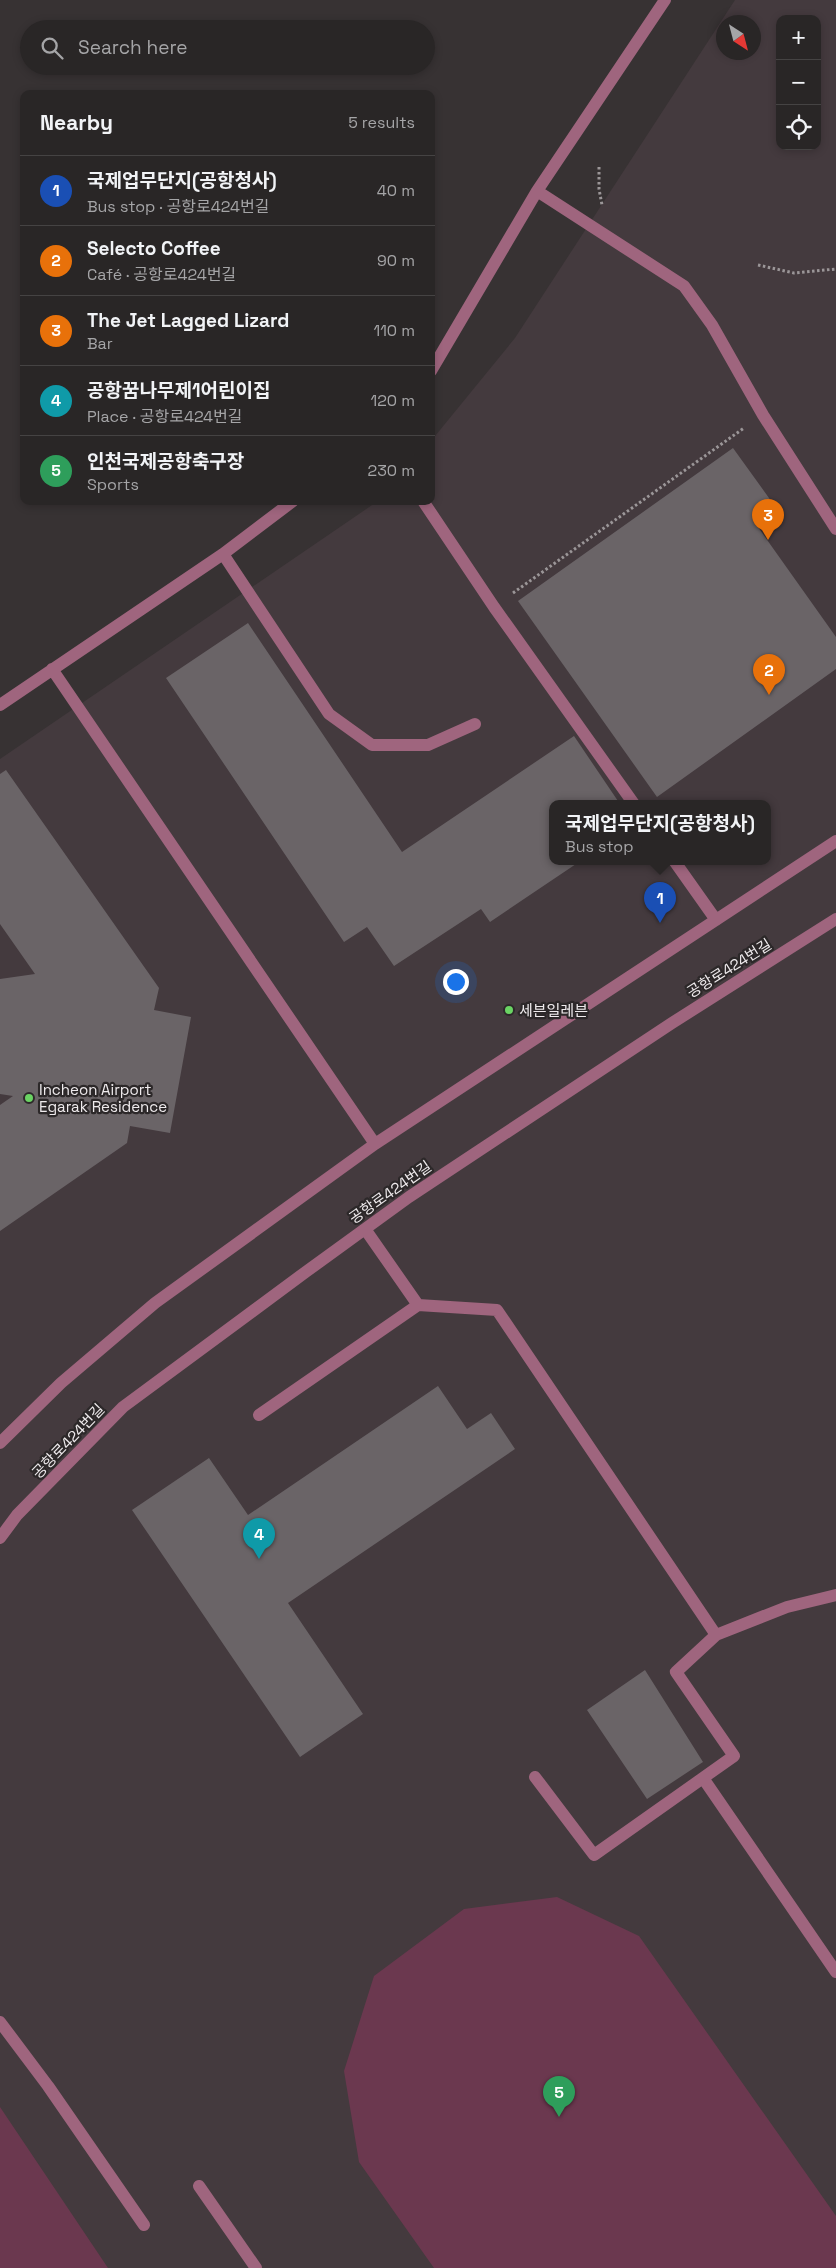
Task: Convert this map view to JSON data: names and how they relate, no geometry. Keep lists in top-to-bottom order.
{
  "streets": {
    "street": ["공항로424번길"]
  },
  "places": ["세븐일레븐", "Incheon Airport Egarak Residence"],
  "north": "bottom right",
  "page": {
    "map_buttons": ["+", "−"],
    "search": "Search here",
    "heading": ["Nearby", "5 results"],
    "list": [
      {
        "mark": "1",
        "name": "국제업무단지(공항청사)",
        "note": "Bus stop · 공항로424번길",
        "value": "40 m"
      },
      {
        "mark": "2",
        "name": "Selecto Coffee",
        "note": "Café · 공항로424번길",
        "value": "90 m"
      },
      {
        "mark": "3",
        "name": "The Jet Lagged Lizard",
        "note": "Bar",
        "value": "110 m"
      },
      {
        "mark": "4",
        "name": "공항꿈나무제1어린이집",
        "note": "Place · 공항로424번길",
        "value": "120 m"
      },
      {
        "mark": "5",
        "name": "인천국제공항축구장",
        "note": "Sports",
        "value": "230 m"
      }
    ],
    "pins": [
      "3",
      "2",
      "1",
      "4",
      "5"
    ],
    "popup": ["국제업무단지(공항청사)", "Bus stop"]
  }
}
